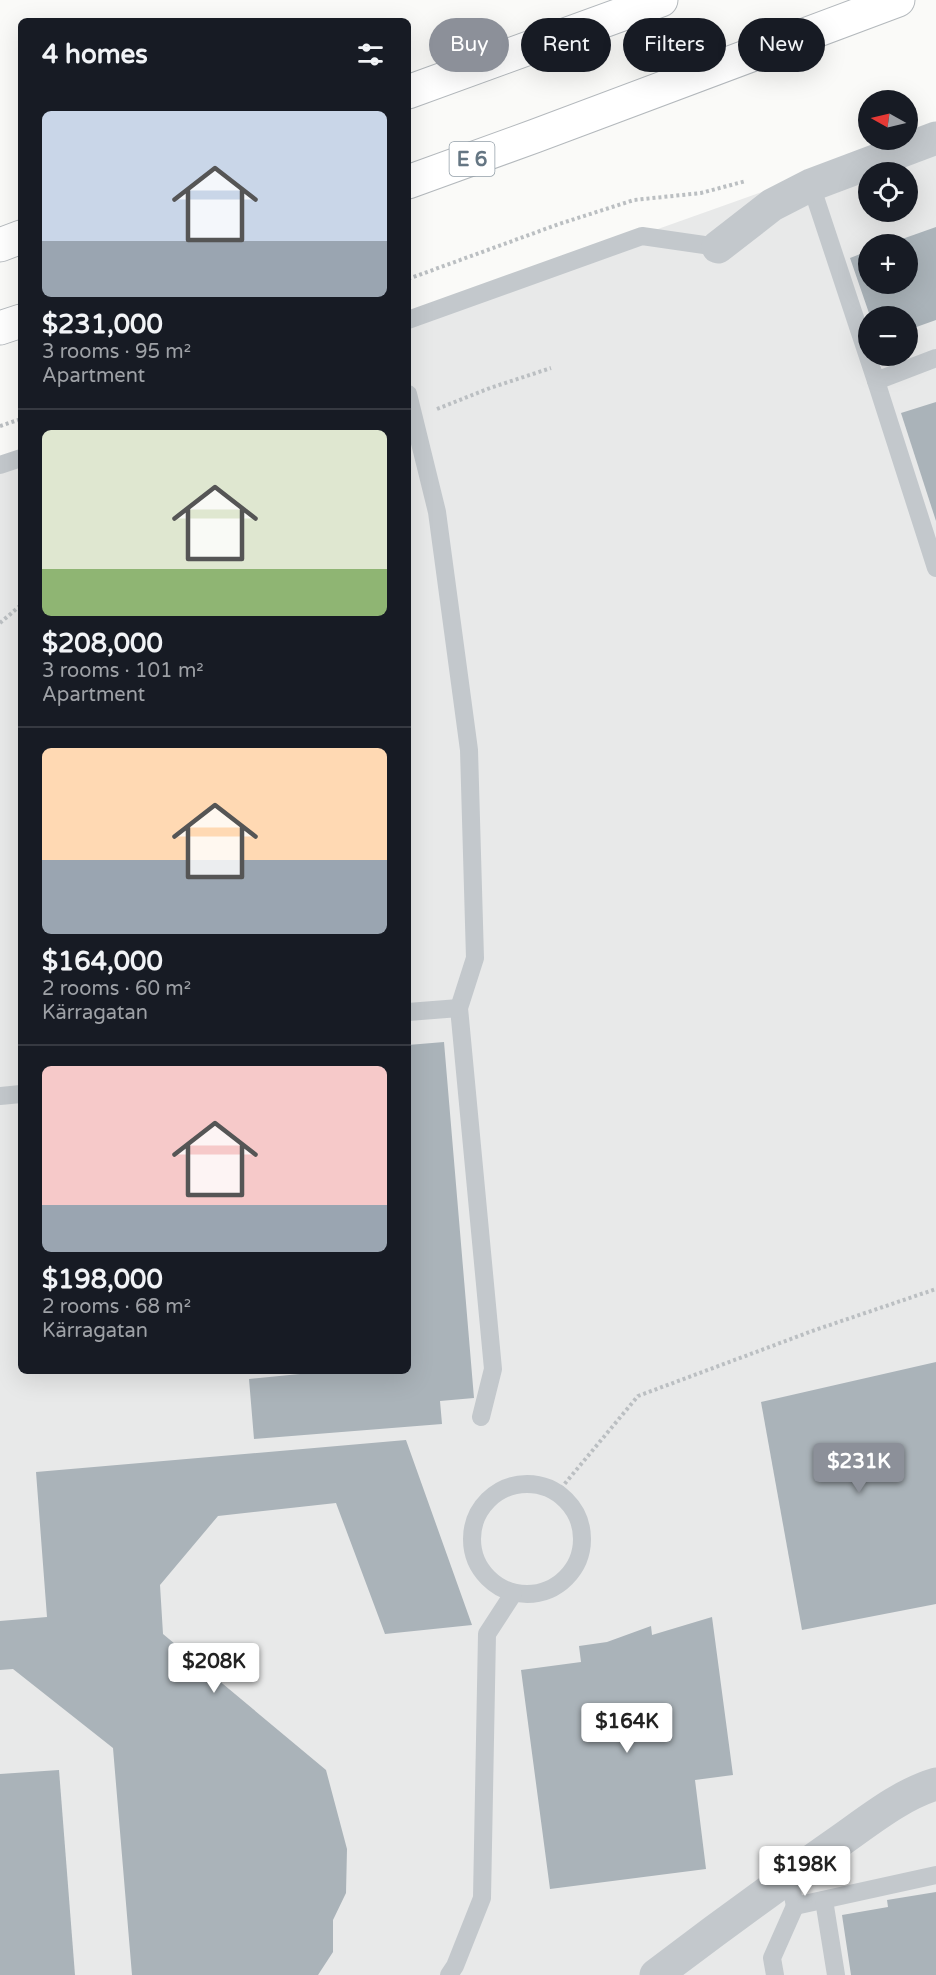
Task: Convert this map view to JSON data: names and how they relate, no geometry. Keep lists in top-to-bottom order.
{
  "streets": {
    "highway": ["E 6"]
  },
  "north": "left",
  "page": {
    "chip": [
      "Buy",
      "Rent",
      "Filters",
      "New"
    ],
    "heading": "4 homes",
    "map_buttons": ["+", "−"],
    "list": [
      {
        "name": "$231,000",
        "note": "3 rooms · 95 m² · Apartment"
      },
      {
        "name": "$208,000",
        "note": "3 rooms · 101 m² · Apartment"
      },
      {
        "name": "$164,000",
        "note": "2 rooms · 60 m² · Kärragatan"
      },
      {
        "name": "$198,000",
        "note": "2 rooms · 68 m² · Kärragatan"
      }
    ],
    "price": [
      "$231K",
      "$208K",
      "$164K",
      "$198K"
    ]
  }
}
